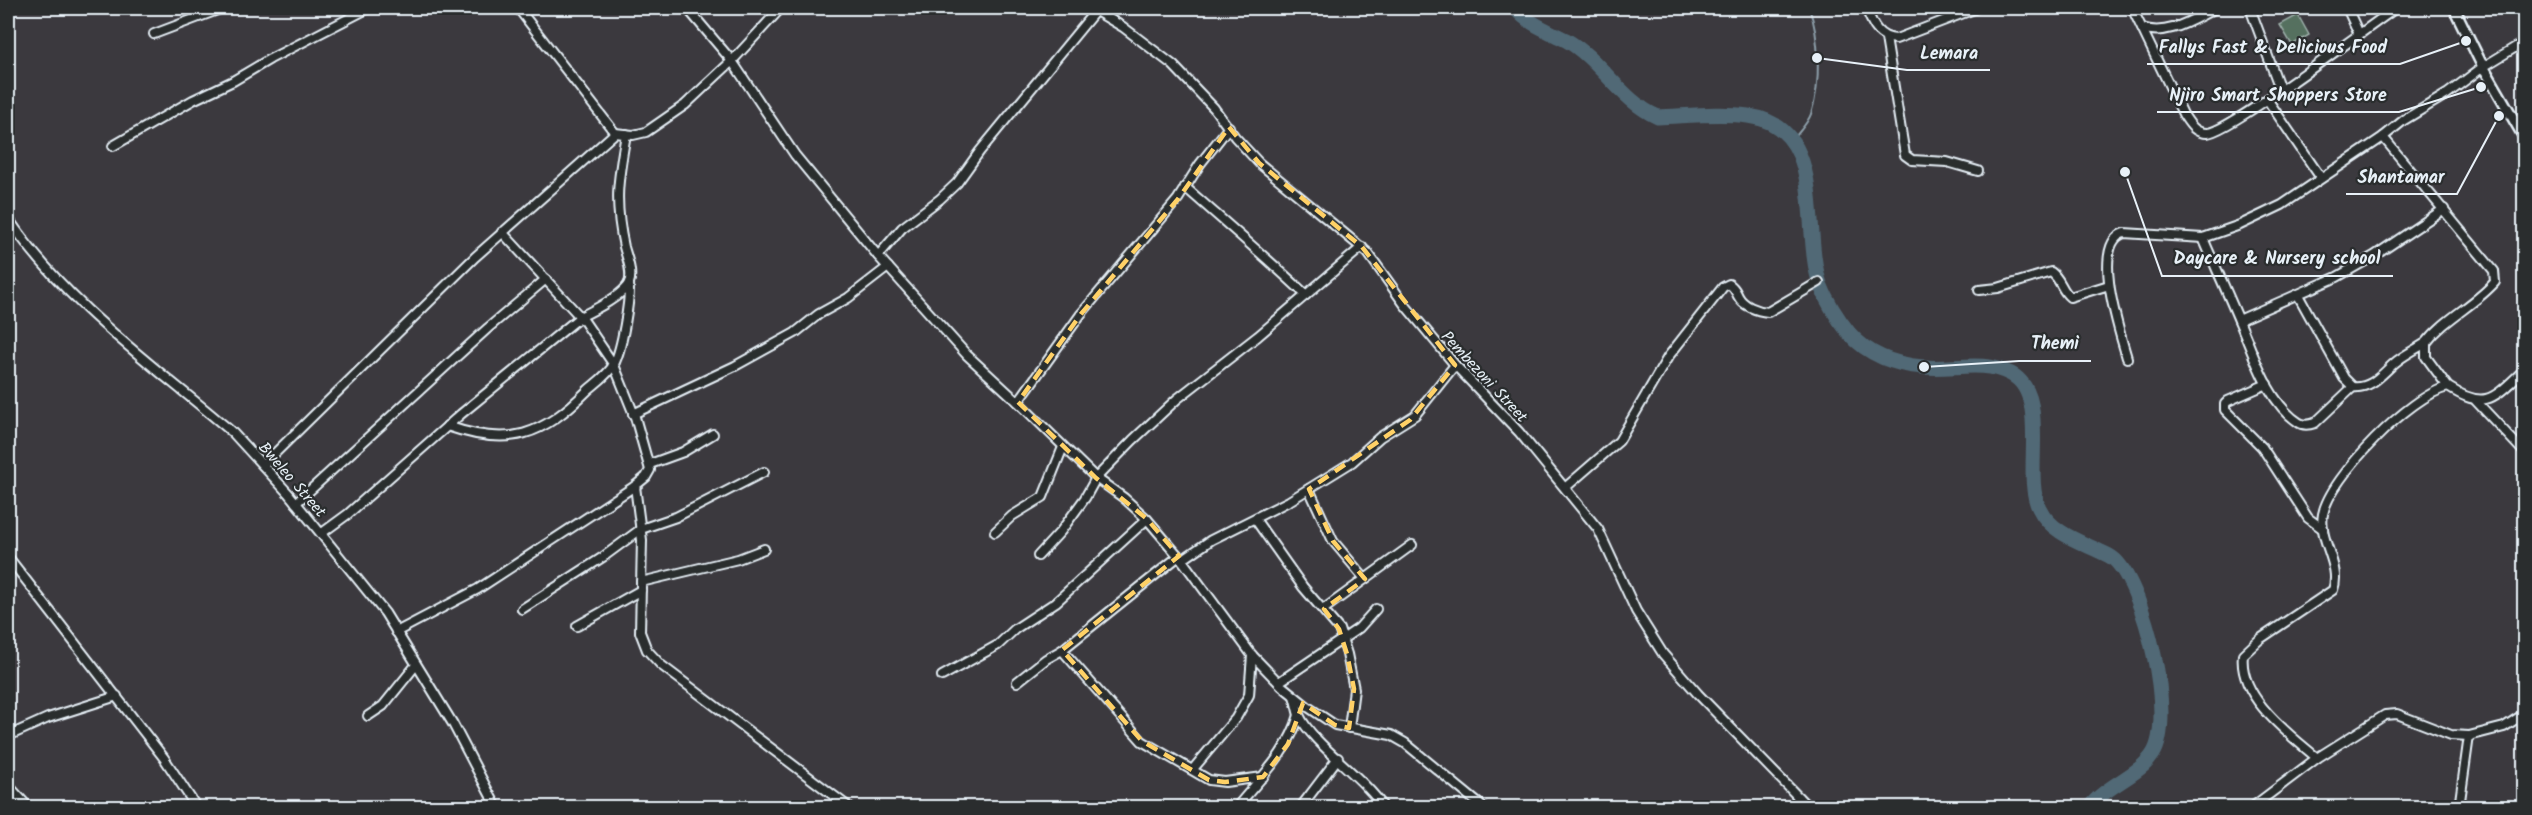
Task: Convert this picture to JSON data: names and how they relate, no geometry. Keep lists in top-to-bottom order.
{
  "streets": {
    "street": ["Pembezoni Street", "Bweleo Street"]
  },
  "places": [
    "Fallys Fast & Delicious Food",
    "Lemara",
    "Njiro Smart Shoppers Store",
    "Shantamar",
    "Daycare & Nursery school",
    "Themi"
  ]
}
